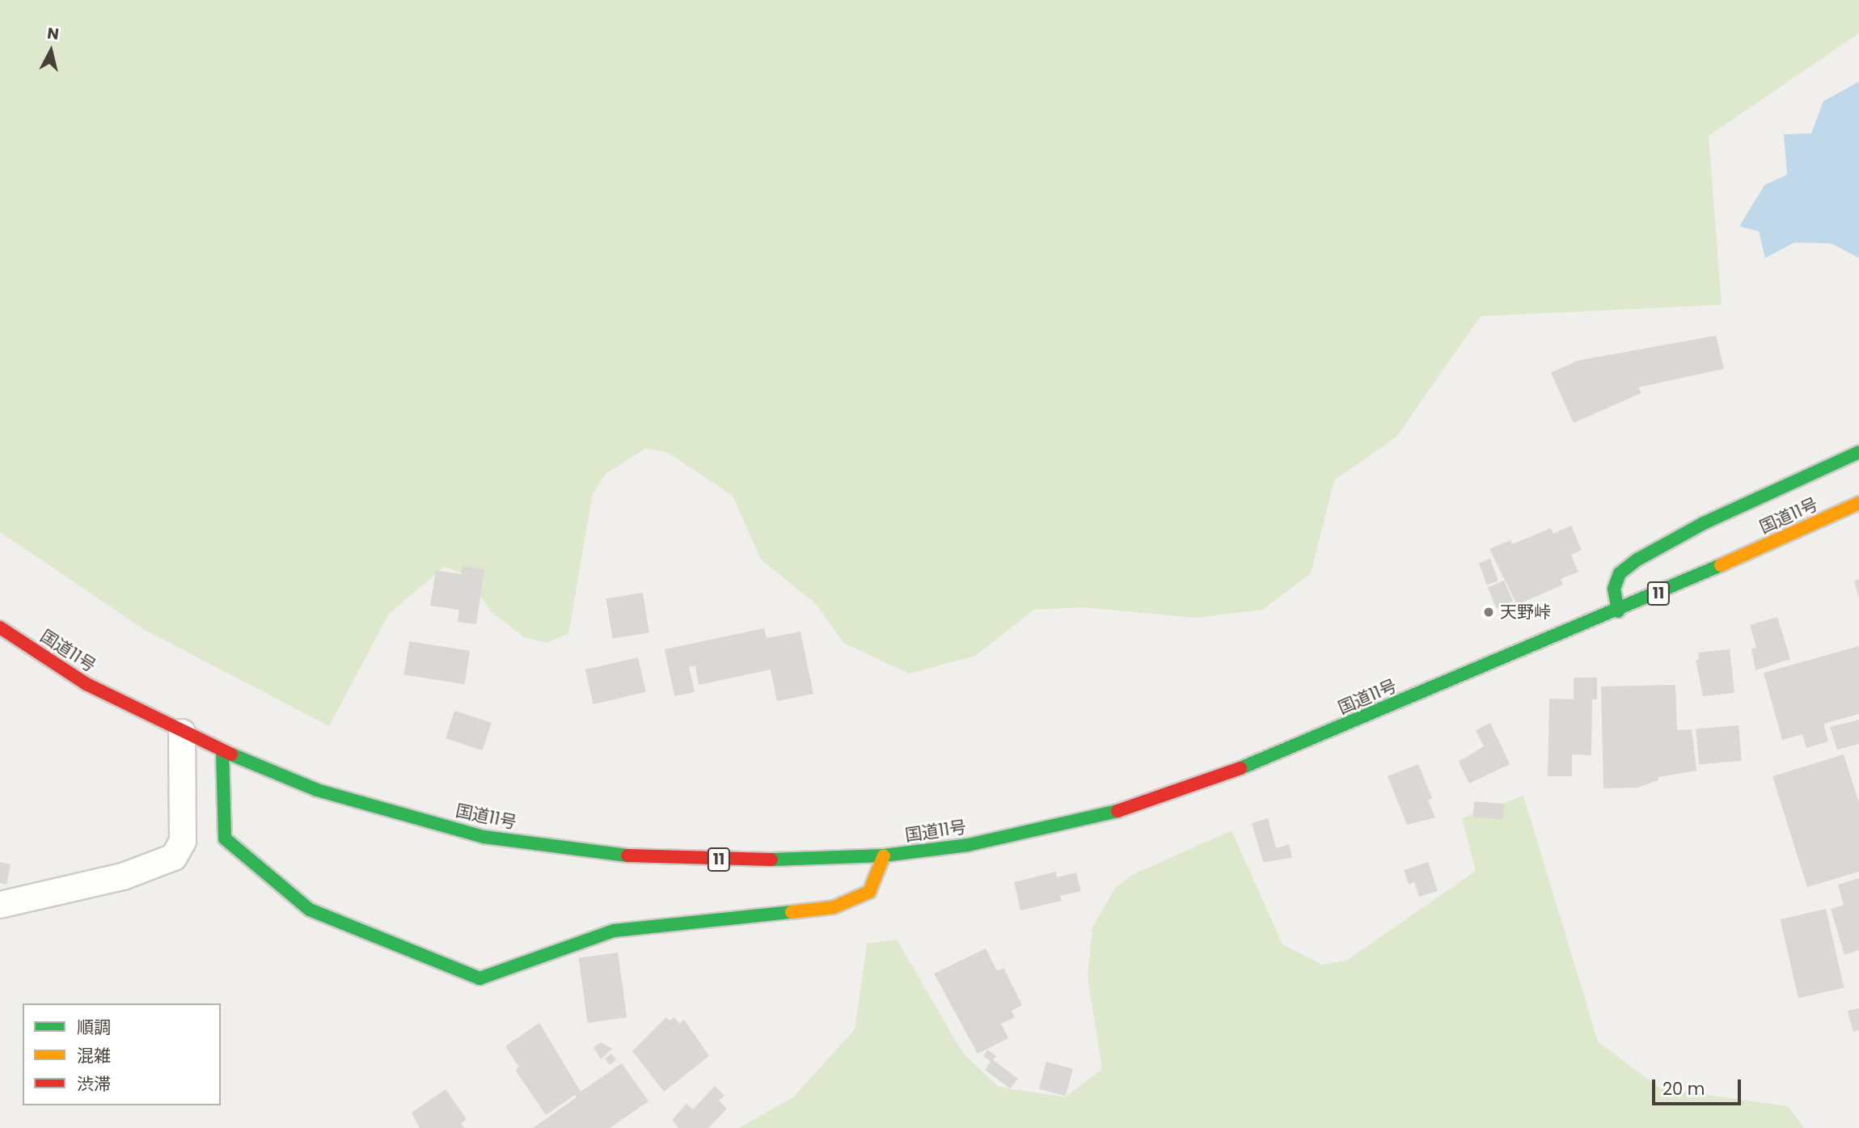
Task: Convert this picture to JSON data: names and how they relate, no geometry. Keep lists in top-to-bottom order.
{
  "streets": {
    "main road": ["国道11号", "11"]
  },
  "places": ["天野峠"],
  "legend": ["順調", "混雑", "渋滞"],
  "scale_bar": "20 m",
  "north": "top"
}
